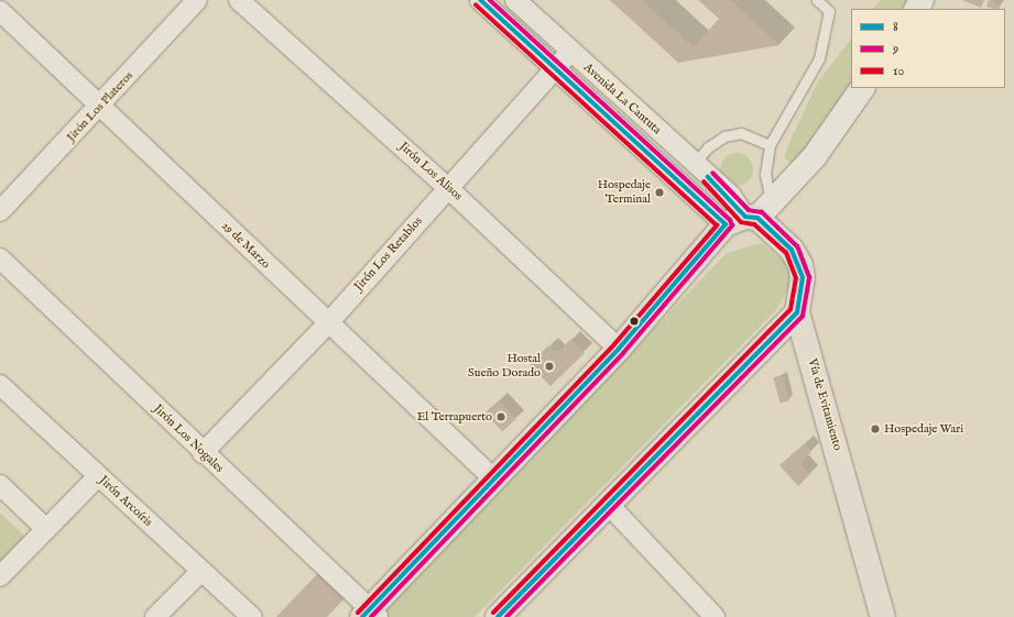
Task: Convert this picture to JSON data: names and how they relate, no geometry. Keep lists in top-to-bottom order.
{
  "streets": {
    "highway": ["Vía de Evitamiento"],
    "street": [
      "Avenida La Cantuta",
      "Jirón Los Plateros",
      "Jirón Los Alisos",
      "29 de Marzo",
      "Jirón Los Retablos",
      "Jirón Los Nogales",
      "Jirón Arcoíris"
    ]
  },
  "crossings": [
    ["Avenida La Cantuta", "Jirón Los Retablos"],
    ["Avenida La Cantuta", "Vía de Evitamiento"],
    ["Jirón Los Plateros", "29 de Marzo"],
    ["Jirón Los Alisos", "Jirón Los Retablos"],
    ["29 de Marzo", "Jirón Los Retablos"],
    ["Jirón Los Retablos", "Jirón Los Nogales"]
  ],
  "places": [
    "Hospedaje Terminal",
    "Hostal Sueño Dorado",
    "El Terrapuerto",
    "Hospedaje Wari"
  ],
  "lines": ["transit line 8", "transit line 9", "transit line 10"],
  "legend": ["8", "9", "10"]
}
